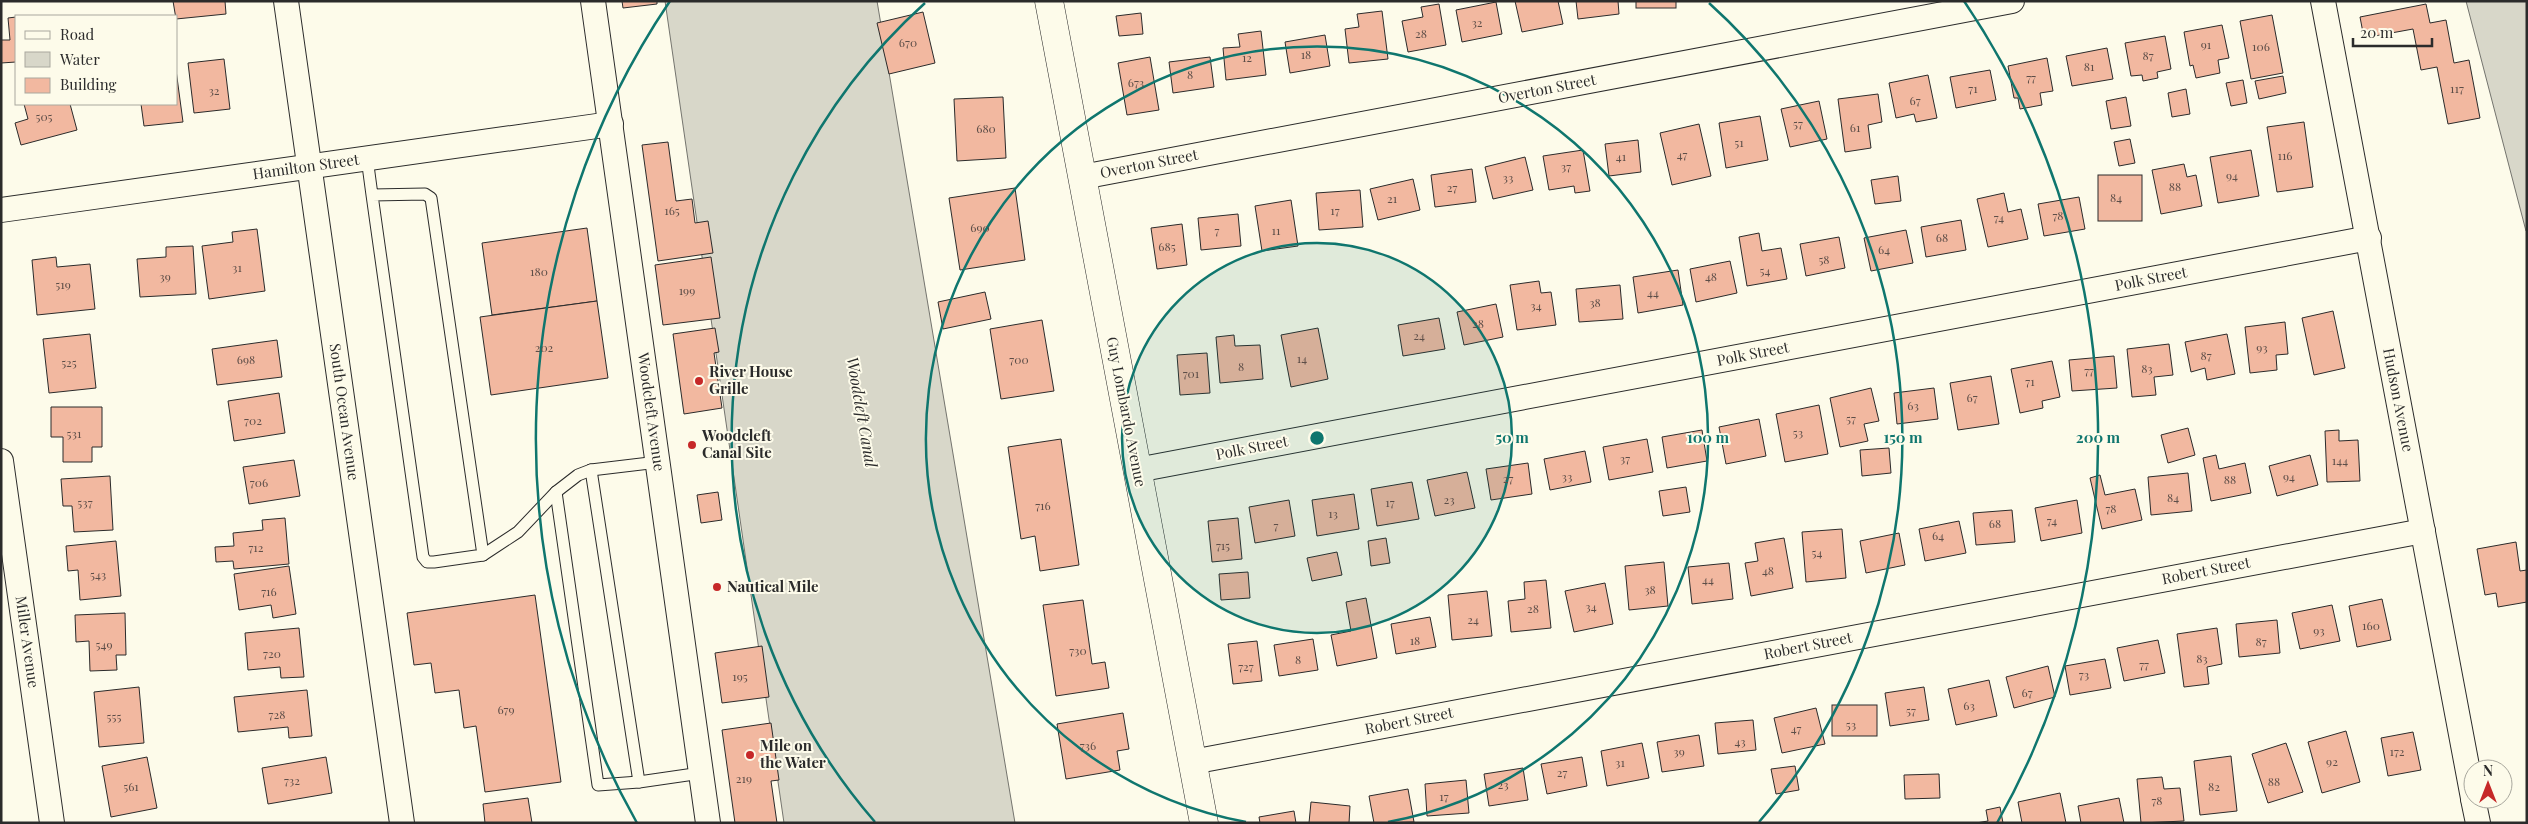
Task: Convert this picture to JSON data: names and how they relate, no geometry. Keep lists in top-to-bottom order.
{
  "streets": {
    "street": [
      "Overton Street",
      "Hamilton Street",
      "Polk Street",
      "Hudson Avenue",
      "South Ocean Avenue",
      "Woodcleft Avenue",
      "Guy Lombardo Avenue",
      "Robert Street",
      "Miller Avenue"
    ]
  },
  "crossings": [
    ["Overton Street", "Guy Lombardo Avenue"],
    ["Hamilton Street", "South Ocean Avenue"],
    ["Hamilton Street", "Woodcleft Avenue"],
    ["Polk Street", "Hudson Avenue"],
    ["Polk Street", "Guy Lombardo Avenue"],
    ["Hudson Avenue", "Robert Street"],
    ["Guy Lombardo Avenue", "Robert Street"]
  ],
  "water": ["Woodcleft Canal"],
  "places": [
    "River House Grille",
    "Woodcleft Canal Site",
    "Nautical Mile",
    "Mile on the Water"
  ],
  "house_numbers": [
    "32",
    "28",
    "670",
    "91",
    "106",
    "18",
    "87",
    "12",
    "81",
    "8",
    "77",
    "673",
    "71",
    "117",
    "32",
    "67",
    "505",
    "57",
    "61",
    "680",
    "51",
    "47",
    "116",
    "41",
    "37",
    "94",
    "33",
    "88",
    "27",
    "84",
    "21",
    "165",
    "17",
    "78",
    "74",
    "690",
    "7",
    "11",
    "68",
    "685",
    "64",
    "58",
    "31",
    "54",
    "180",
    "39",
    "48",
    "519",
    "199",
    "44",
    "38",
    "34",
    "28",
    "24",
    "202",
    "93",
    "87",
    "14",
    "698",
    "700",
    "525",
    "8",
    "83",
    "77",
    "701",
    "71",
    "67",
    "63",
    "57",
    "702",
    "53",
    "531",
    "37",
    "144",
    "33",
    "94",
    "27",
    "88",
    "706",
    "84",
    "23",
    "537",
    "17",
    "716",
    "78",
    "13",
    "74",
    "68",
    "7",
    "64",
    "715",
    "712",
    "54",
    "48",
    "543",
    "44",
    "38",
    "716",
    "34",
    "28",
    "24",
    "160",
    "93",
    "18",
    "87",
    "549",
    "730",
    "720",
    "83",
    "8",
    "77",
    "727",
    "73",
    "195",
    "67",
    "63",
    "679",
    "57",
    "728",
    "555",
    "53",
    "47",
    "43",
    "736",
    "39",
    "172",
    "92",
    "31",
    "27",
    "219",
    "732",
    "88",
    "23",
    "561",
    "82",
    "17",
    "78"
  ],
  "legend": ["Road", "Water", "Building"],
  "scale_bar": "20 m",
  "north": "top",
  "rings": [
    "50 m",
    "100 m",
    "150 m",
    "200 m"
  ]
}
